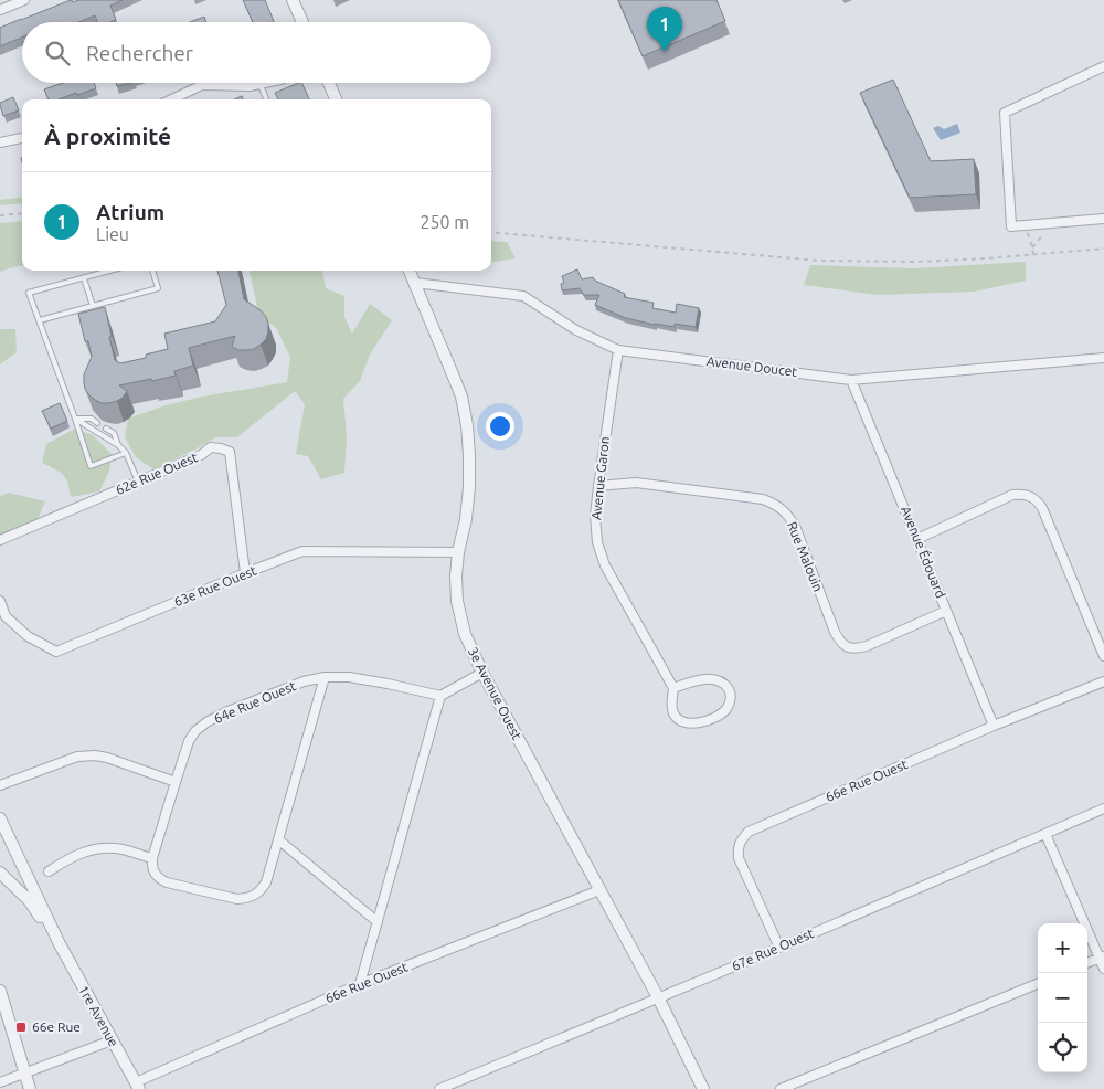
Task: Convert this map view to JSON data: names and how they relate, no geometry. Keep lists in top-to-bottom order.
{
  "streets": {
    "street": [
      "Avenue Doucet",
      "62e Rue Ouest",
      "Avenue Garon",
      "Avenue Édouard",
      "Rue Malouin",
      "63e Rue Ouest",
      "3e Avenue Ouest",
      "64e Rue Ouest",
      "66e Rue Ouest",
      "67e Rue Ouest",
      "1re Avenue"
    ]
  },
  "crossings": [
    ["Avenue Doucet", "Avenue Garon"],
    ["Avenue Doucet", "Avenue Édouard"],
    ["Avenue Doucet", "3e Avenue Ouest"],
    ["62e Rue Ouest", "63e Rue Ouest"],
    ["Avenue Garon", "Rue Malouin"],
    ["Avenue Édouard", "Rue Malouin"],
    ["Avenue Édouard", "66e Rue Ouest"],
    ["63e Rue Ouest", "3e Avenue Ouest"],
    ["3e Avenue Ouest", "66e Rue Ouest"],
    ["3e Avenue Ouest", "67e Rue Ouest"],
    ["66e Rue Ouest", "67e Rue Ouest"],
    ["66e Rue Ouest", "1re Avenue"]
  ],
  "places": {
    "transit": ["66e Rue"]
  },
  "page": {
    "pins": "1",
    "search": "Rechercher",
    "heading": "À proximité",
    "list": [
      {
        "mark": "1",
        "name": "Atrium",
        "note": "Lieu",
        "value": "250 m"
      }
    ],
    "map_buttons": ["+", "−"]
  }
}
